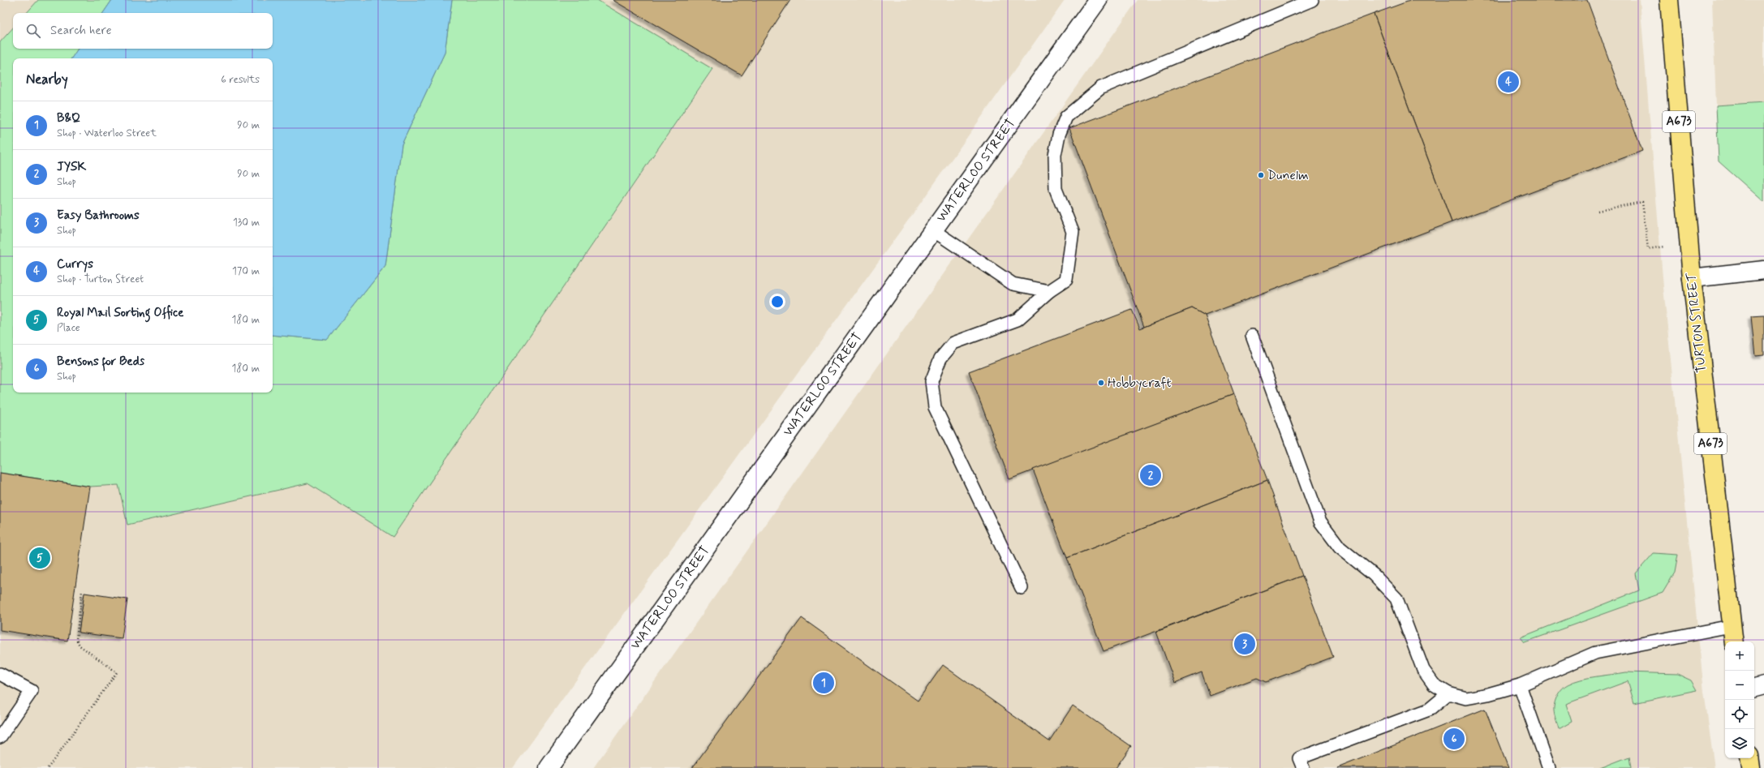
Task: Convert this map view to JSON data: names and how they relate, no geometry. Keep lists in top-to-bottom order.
{
  "streets": {
    "main road": ["A673", "TURTON STREET"],
    "street": ["WATERLOO STREET"]
  },
  "places": ["Dunelm", "Hobbycraft"],
  "page": {
    "search": "Search here",
    "heading": ["Nearby", "6 results"],
    "pins": [
      "4",
      "2",
      "5",
      "3",
      "1",
      "6"
    ],
    "list": [
      {
        "mark": "1",
        "name": "B&Q",
        "note": "Shop · Waterloo Street",
        "value": "90 m"
      },
      {
        "mark": "2",
        "name": "JYSK",
        "note": "Shop",
        "value": "90 m"
      },
      {
        "mark": "3",
        "name": "Easy Bathrooms",
        "note": "Shop",
        "value": "130 m"
      },
      {
        "mark": "4",
        "name": "Currys",
        "note": "Shop · Turton Street",
        "value": "170 m"
      },
      {
        "mark": "5",
        "name": "Royal Mail Sorting Office",
        "note": "Place",
        "value": "180 m"
      },
      {
        "mark": "6",
        "name": "Bensons for Beds",
        "note": "Shop",
        "value": "180 m"
      }
    ],
    "map_buttons": ["+", "−"]
  }
}
